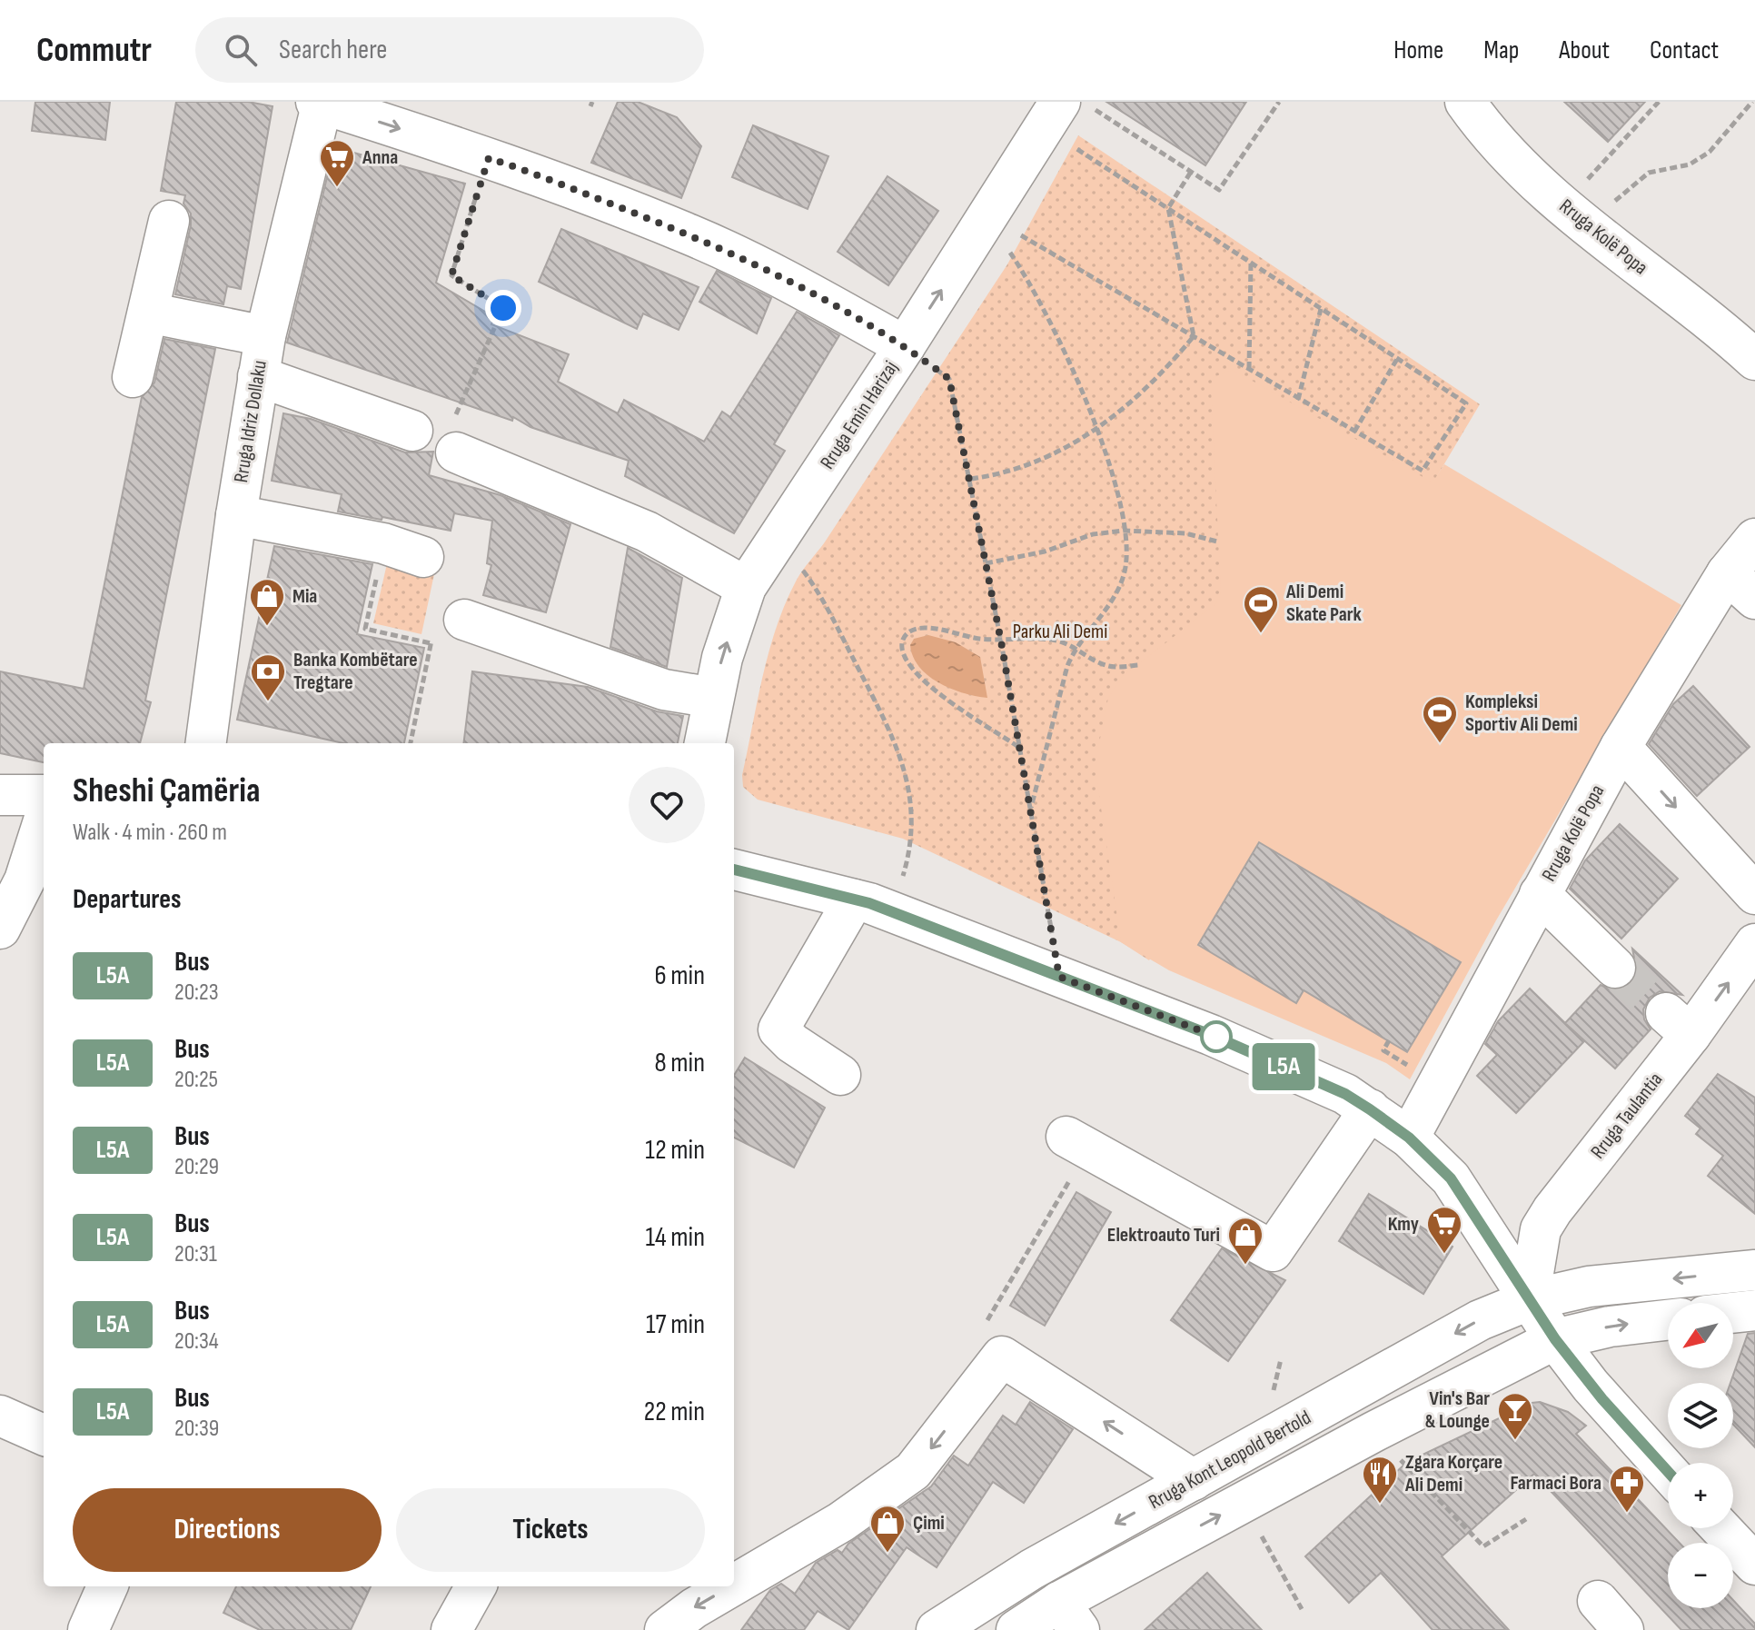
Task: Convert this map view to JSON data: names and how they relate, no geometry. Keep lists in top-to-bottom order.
{
  "streets": {
    "street": [
      "Rruga Kolë Popa",
      "Rruga Emin Harizaj",
      "Rruga Idriz Dollaku",
      "Rruga Taulantia",
      "Rruga Kont Leopold Bertold"
    ]
  },
  "crossings": [
    ["Rruga Taulantia", "Rruga Kont Leopold Bertold"]
  ],
  "one_way": ["Rruga Emin Harizaj", "Rruga Taulantia"],
  "parks": ["Parku Ali Demi"],
  "places": {
    "supermarket": ["Anna", "Kmy"],
    "shop": ["Mia", "Elektroauto Turi", "Çimi"],
    "sports": ["Ali Demi Skate Park", "Kompleksi Sportiv Ali Demi"],
    "bank": ["Banka Kombëtare Tregtare"],
    "bar": ["Vin's Bar & Lounge"],
    "restaurant": ["Zgara Korçare Ali Demi"],
    "pharmacy": ["Farmaci Bora"]
  },
  "lines": ["bus line L5A"],
  "north": "bottom left",
  "page": {
    "header": "Commutr",
    "search": "Search here",
    "nav": [
      "Home",
      "Map",
      "About",
      "Contact"
    ],
    "on_map": "L5A",
    "heading": [
      ["Sheshi Çamëria", "Walk · 4 min · 260 m"],
      "Departures"
    ],
    "list": [
      {
        "mark": "L5A",
        "name": "Bus",
        "note": "20:23",
        "value": "6 min"
      },
      {
        "mark": "L5A",
        "name": "Bus",
        "note": "20:25",
        "value": "8 min"
      },
      {
        "mark": "L5A",
        "name": "Bus",
        "note": "20:29",
        "value": "12 min"
      },
      {
        "mark": "L5A",
        "name": "Bus",
        "note": "20:31",
        "value": "14 min"
      },
      {
        "mark": "L5A",
        "name": "Bus",
        "note": "20:34",
        "value": "17 min"
      },
      {
        "mark": "L5A",
        "name": "Bus",
        "note": "20:39",
        "value": "22 min"
      }
    ],
    "map_buttons": ["+", "−"],
    "buttons": ["Directions", "Tickets"]
  }
}
